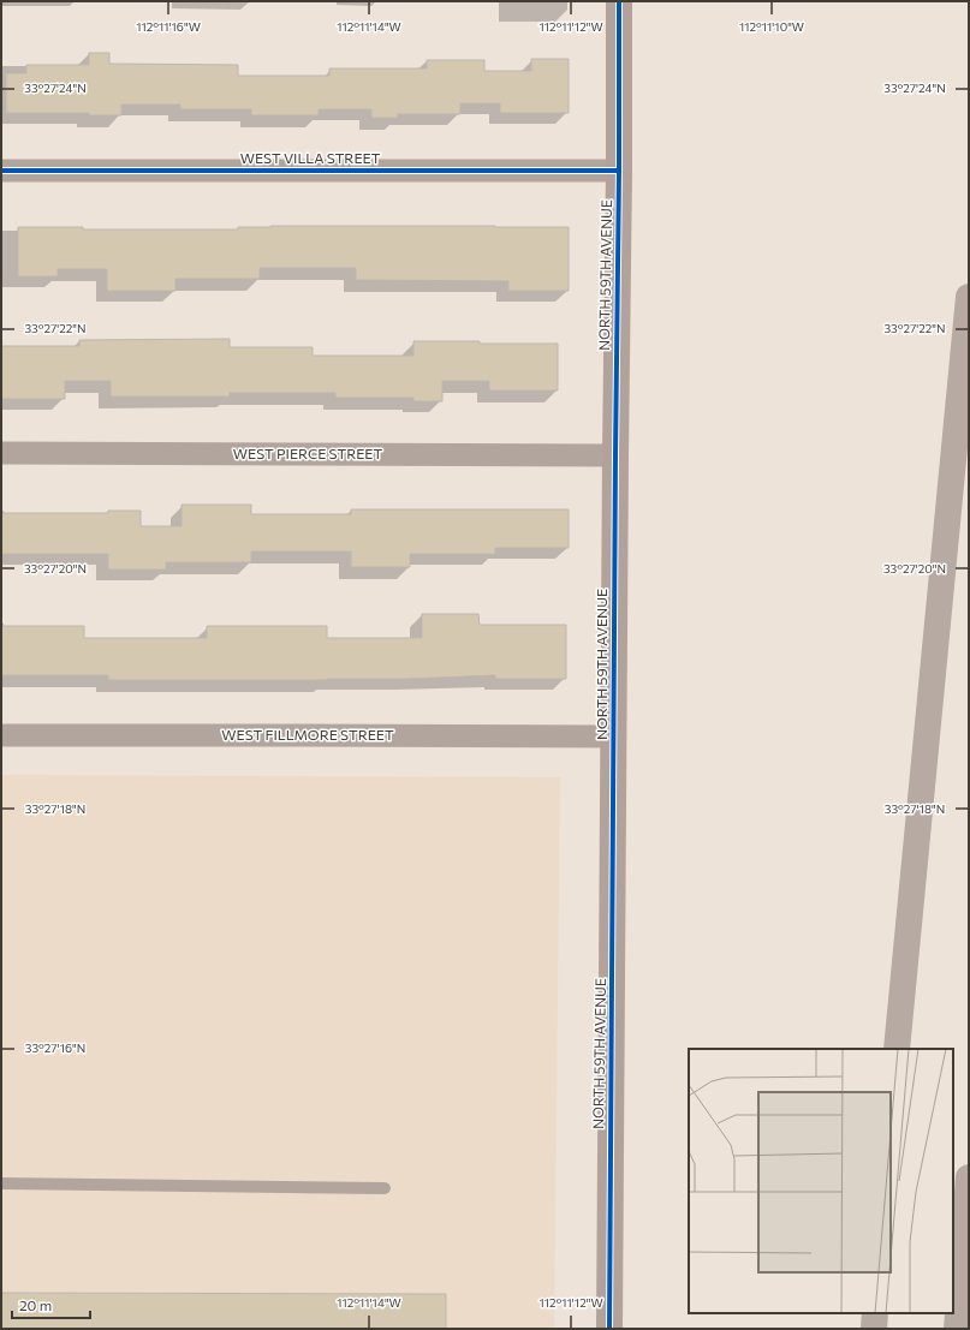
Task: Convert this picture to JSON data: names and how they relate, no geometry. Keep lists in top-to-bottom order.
{
  "streets": {
    "main road": ["NORTH 59TH AVENUE"],
    "street": ["WEST VILLA STREET", "WEST PIERCE STREET", "WEST FILLMORE STREET"]
  },
  "crossings": [
    ["WEST VILLA STREET", "NORTH 59TH AVENUE"],
    ["NORTH 59TH AVENUE", "WEST PIERCE STREET"],
    ["NORTH 59TH AVENUE", "WEST FILLMORE STREET"]
  ],
  "scale_bar": "20 m",
  "coordinates": [
    "112°11'16\"W",
    "112°11'14\"W",
    "112°11'12\"W",
    "112°11'10\"W",
    "33°27'24\"N",
    "33°27'22\"N",
    "33°27'20\"N",
    "33°27'18\"N",
    "33°27'16\"N"
  ]
}
